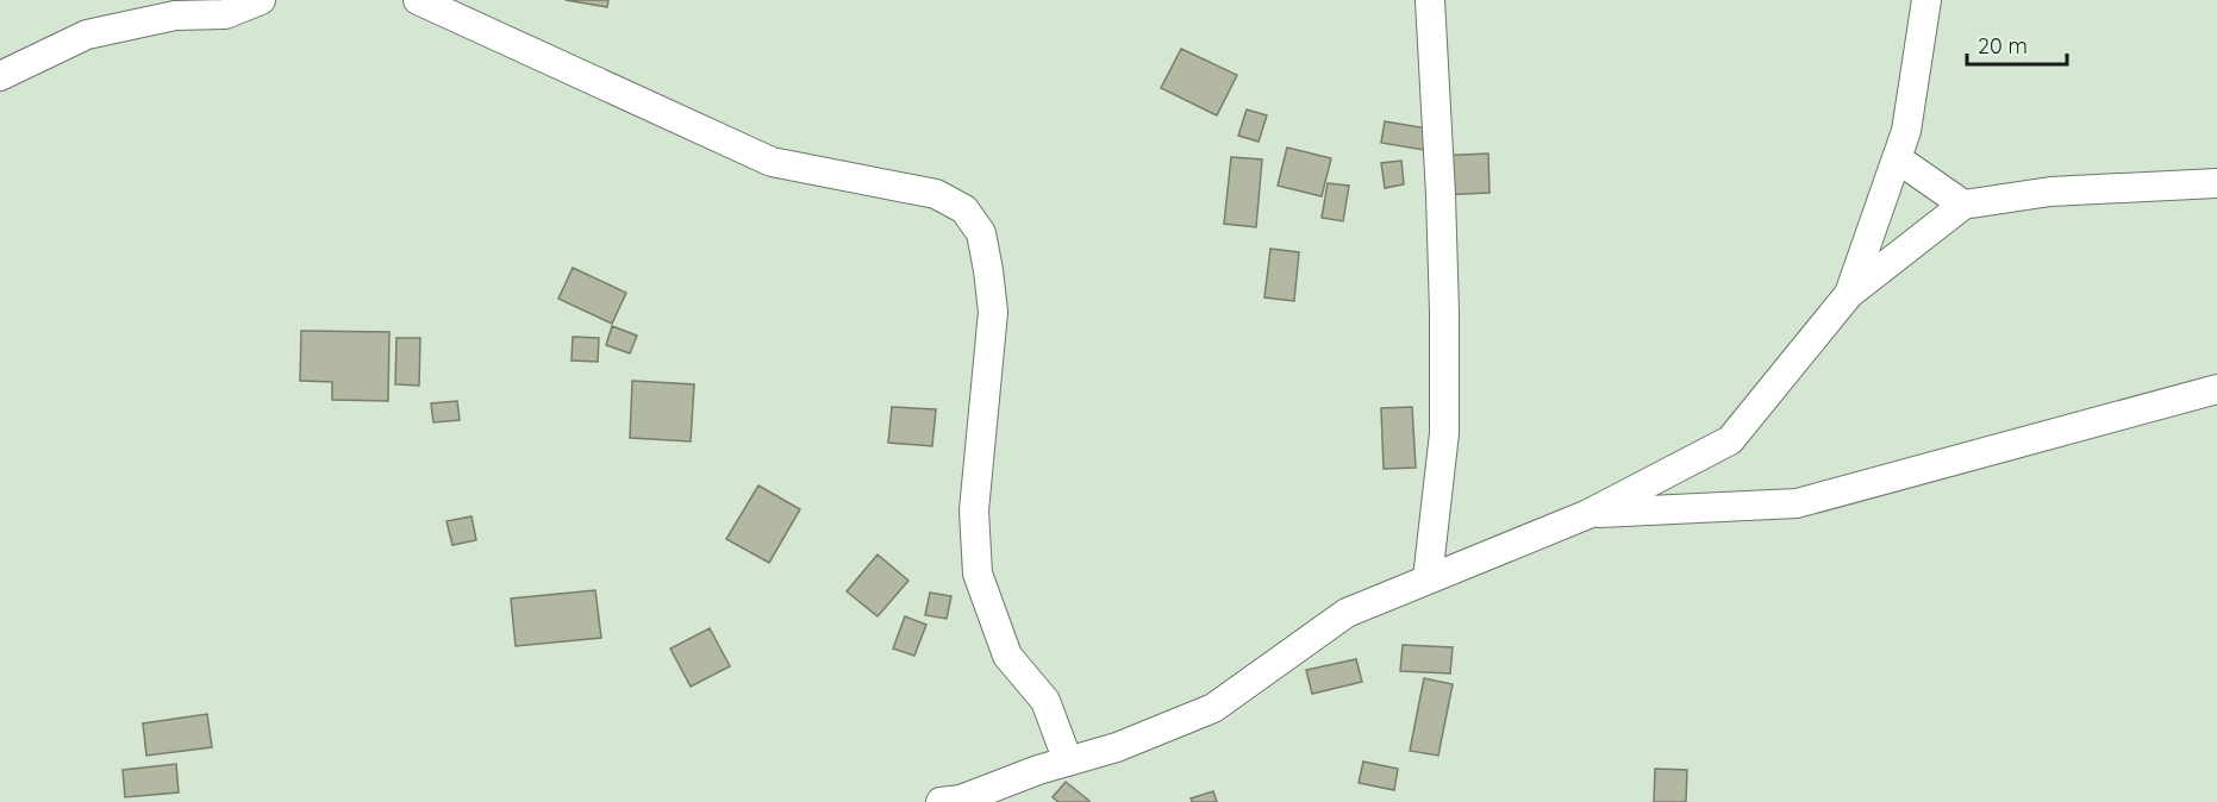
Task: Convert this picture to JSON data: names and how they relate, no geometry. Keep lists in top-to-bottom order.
{
  "scale_bar": "20 m"
}
